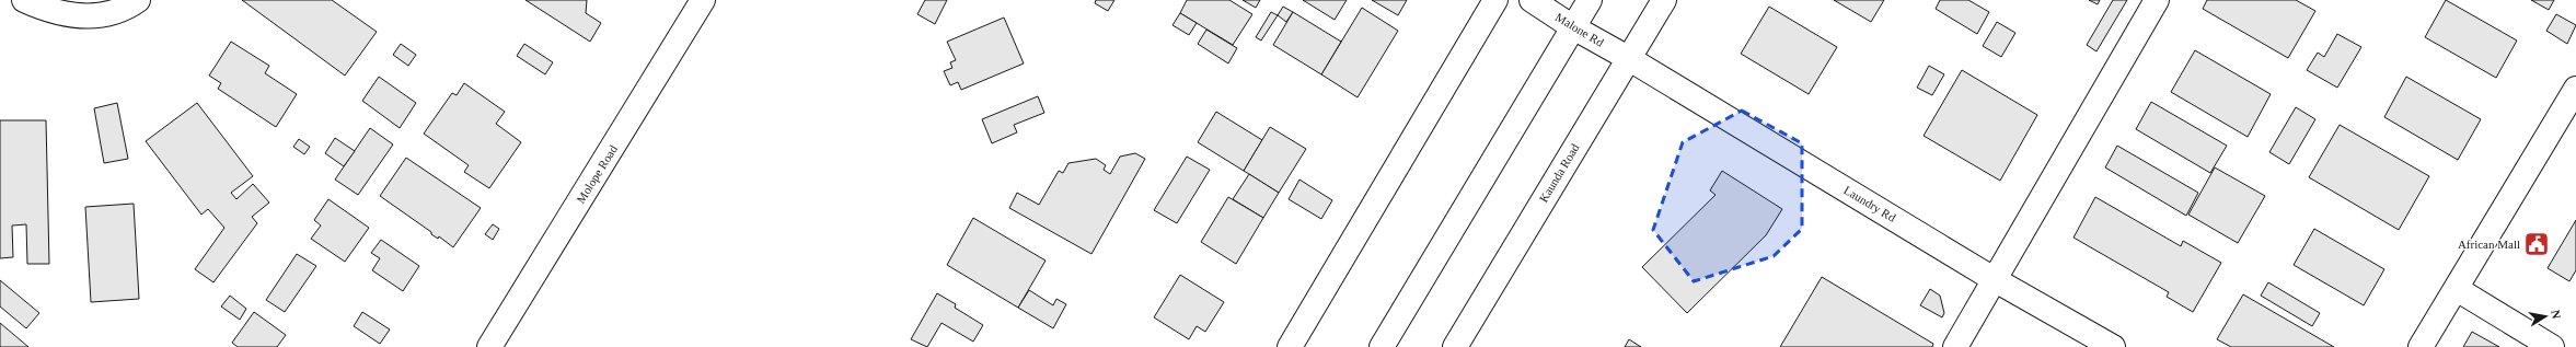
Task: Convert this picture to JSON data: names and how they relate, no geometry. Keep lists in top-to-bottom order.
{
  "streets": {
    "street": [
      "Malone Rd",
      "Kaunda Road",
      "Molope Road",
      "Laundry Rd"
    ]
  },
  "crossings": [
    ["Malone Rd", "Kaunda Road"],
    ["Malone Rd", "Laundry Rd"],
    ["Kaunda Road", "Laundry Rd"]
  ],
  "places": {
    "public building": ["African Mall"]
  },
  "north": "right"
}
